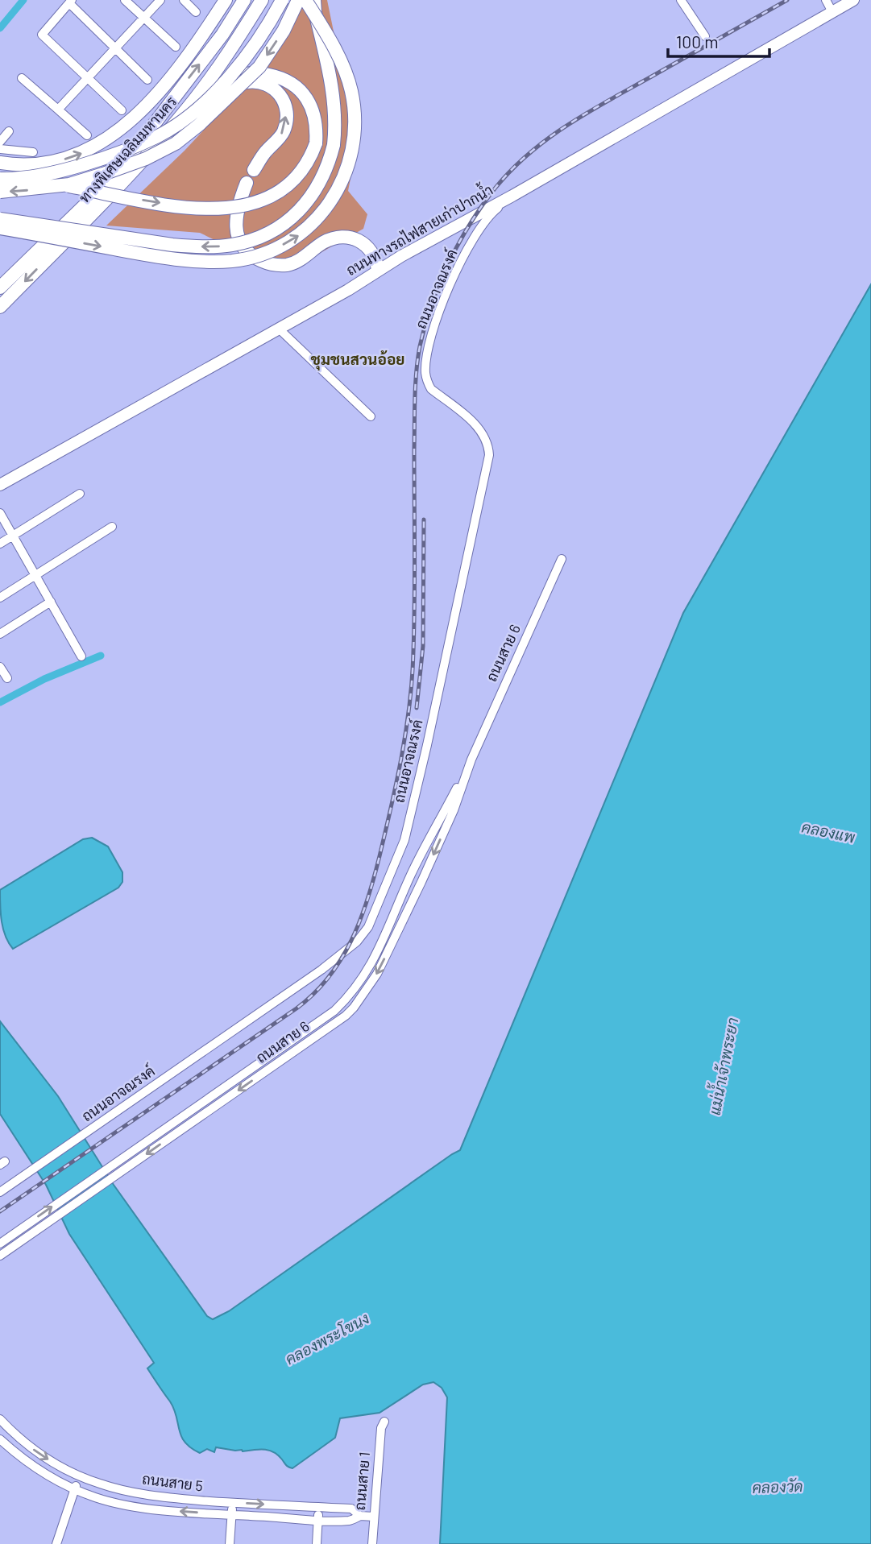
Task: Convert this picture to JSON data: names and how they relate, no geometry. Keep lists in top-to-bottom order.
{
  "streets": {
    "highway": ["ทางพิเศษเฉลิมมหานคร"],
    "main road": ["ถนนทางรถไฟสายเก่าปากน้ำ"],
    "street": [
      "ถนนอาจณรงค์",
      "ถนนสาย 6",
      "ถนนสาย 1",
      "ถนนสาย 5"
    ]
  },
  "crossings": [
    ["ถนนทางรถไฟสายเก่าปากน้ำ", "ถนนอาจณรงค์"],
    ["ถนนสาย 1", "ถนนสาย 5"]
  ],
  "districts": ["ชุมชนสวนอ้อย"],
  "water": [
    "คลองแพ",
    "แม่น้ำเจ้าพระยา",
    "คลองพระโขนง",
    "คลองวัด"
  ],
  "scale_bar": "100 m"
}
